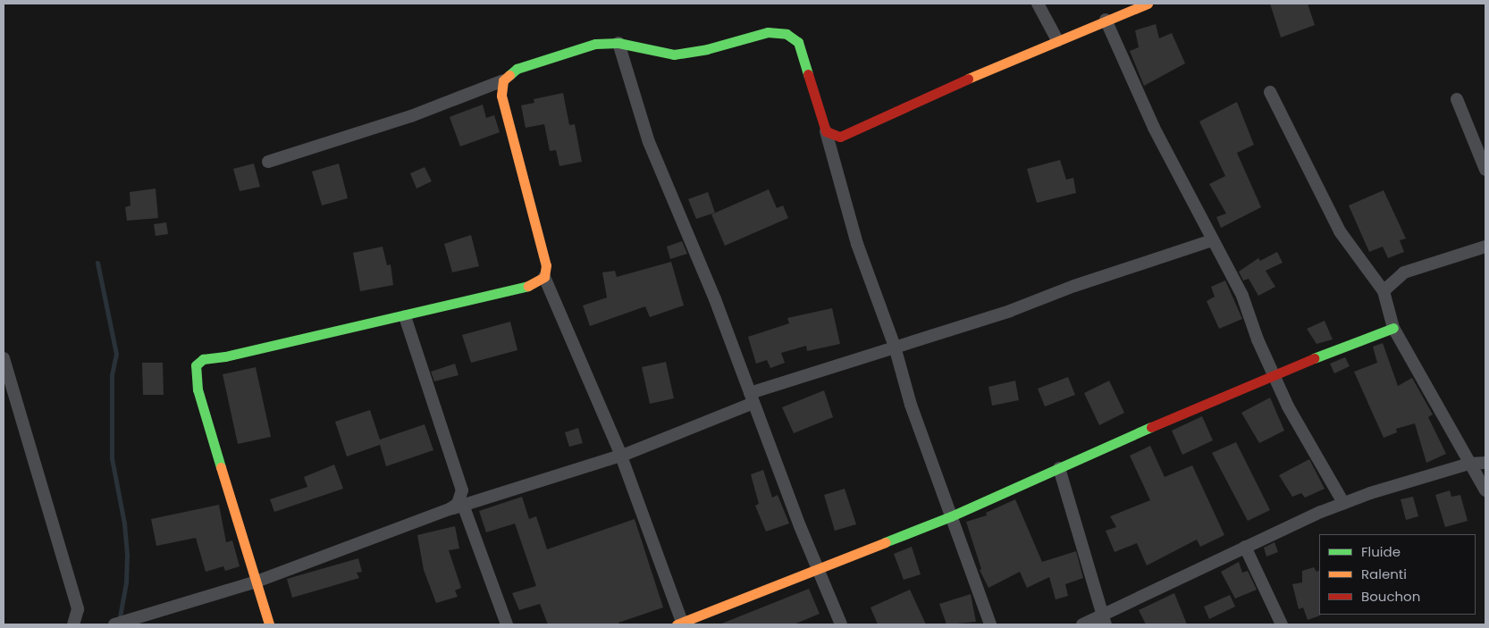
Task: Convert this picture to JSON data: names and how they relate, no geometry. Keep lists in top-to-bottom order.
{
  "legend": ["Fluide", "Ralenti", "Bouchon"]
}
